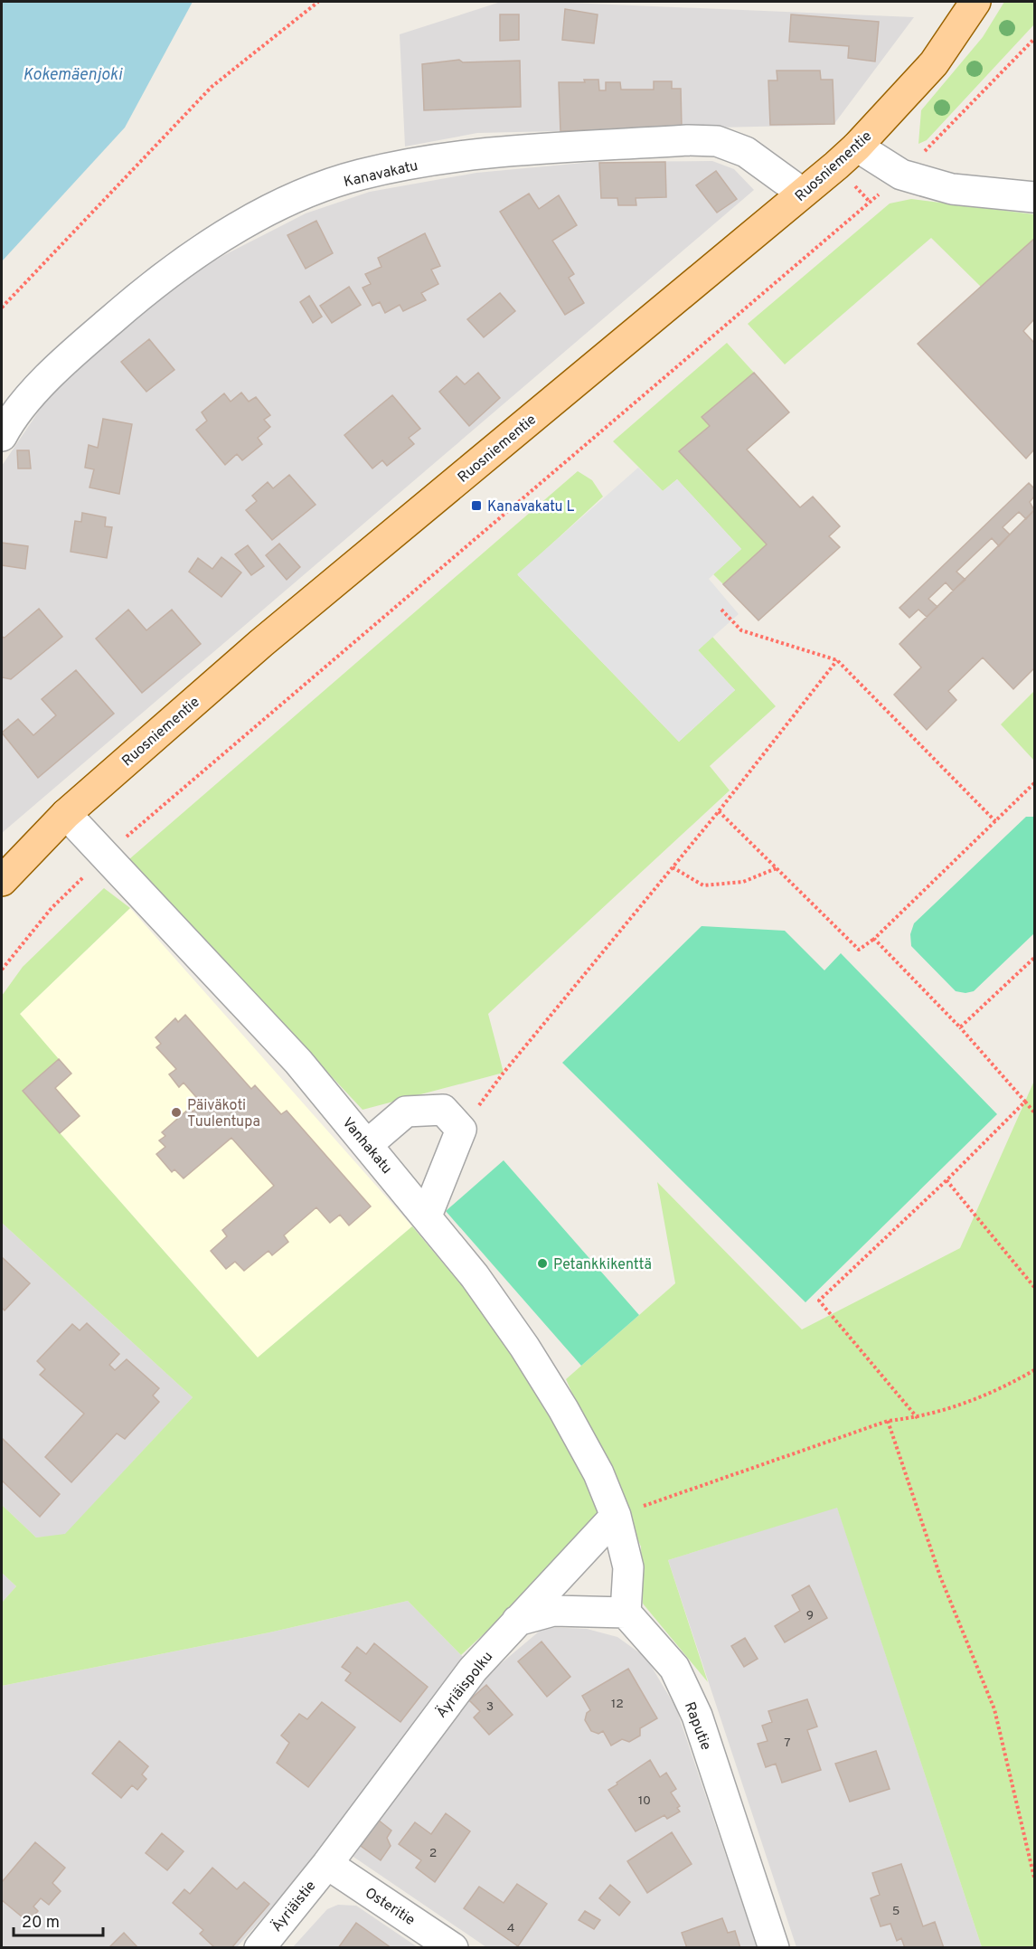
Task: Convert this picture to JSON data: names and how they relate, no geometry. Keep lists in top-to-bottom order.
{
  "streets": {
    "main road": ["Ruosniementie"],
    "street": [
      "Kanavakatu",
      "Vanhakatu",
      "Äyriäispolku",
      "Raputie",
      "Äyriäistie",
      "Osteritie"
    ]
  },
  "crossings": [
    ["Ruosniementie", "Kanavakatu"],
    ["Ruosniementie", "Vanhakatu"],
    ["Vanhakatu", "Äyriäispolku"],
    ["Äyriäispolku", "Äyriäistie"],
    ["Äyriäispolku", "Osteritie"],
    ["Äyriäistie", "Osteritie"]
  ],
  "water": ["Kokemäenjoki"],
  "places": {
    "transit": ["Kanavakatu L"],
    "other": ["Päiväkoti Tuulentupa", "Petankkikenttä"]
  },
  "house_numbers": [
    "9",
    "12",
    "3",
    "7",
    "10",
    "2",
    "5",
    "4"
  ],
  "scale_bar": "20 m"
}
